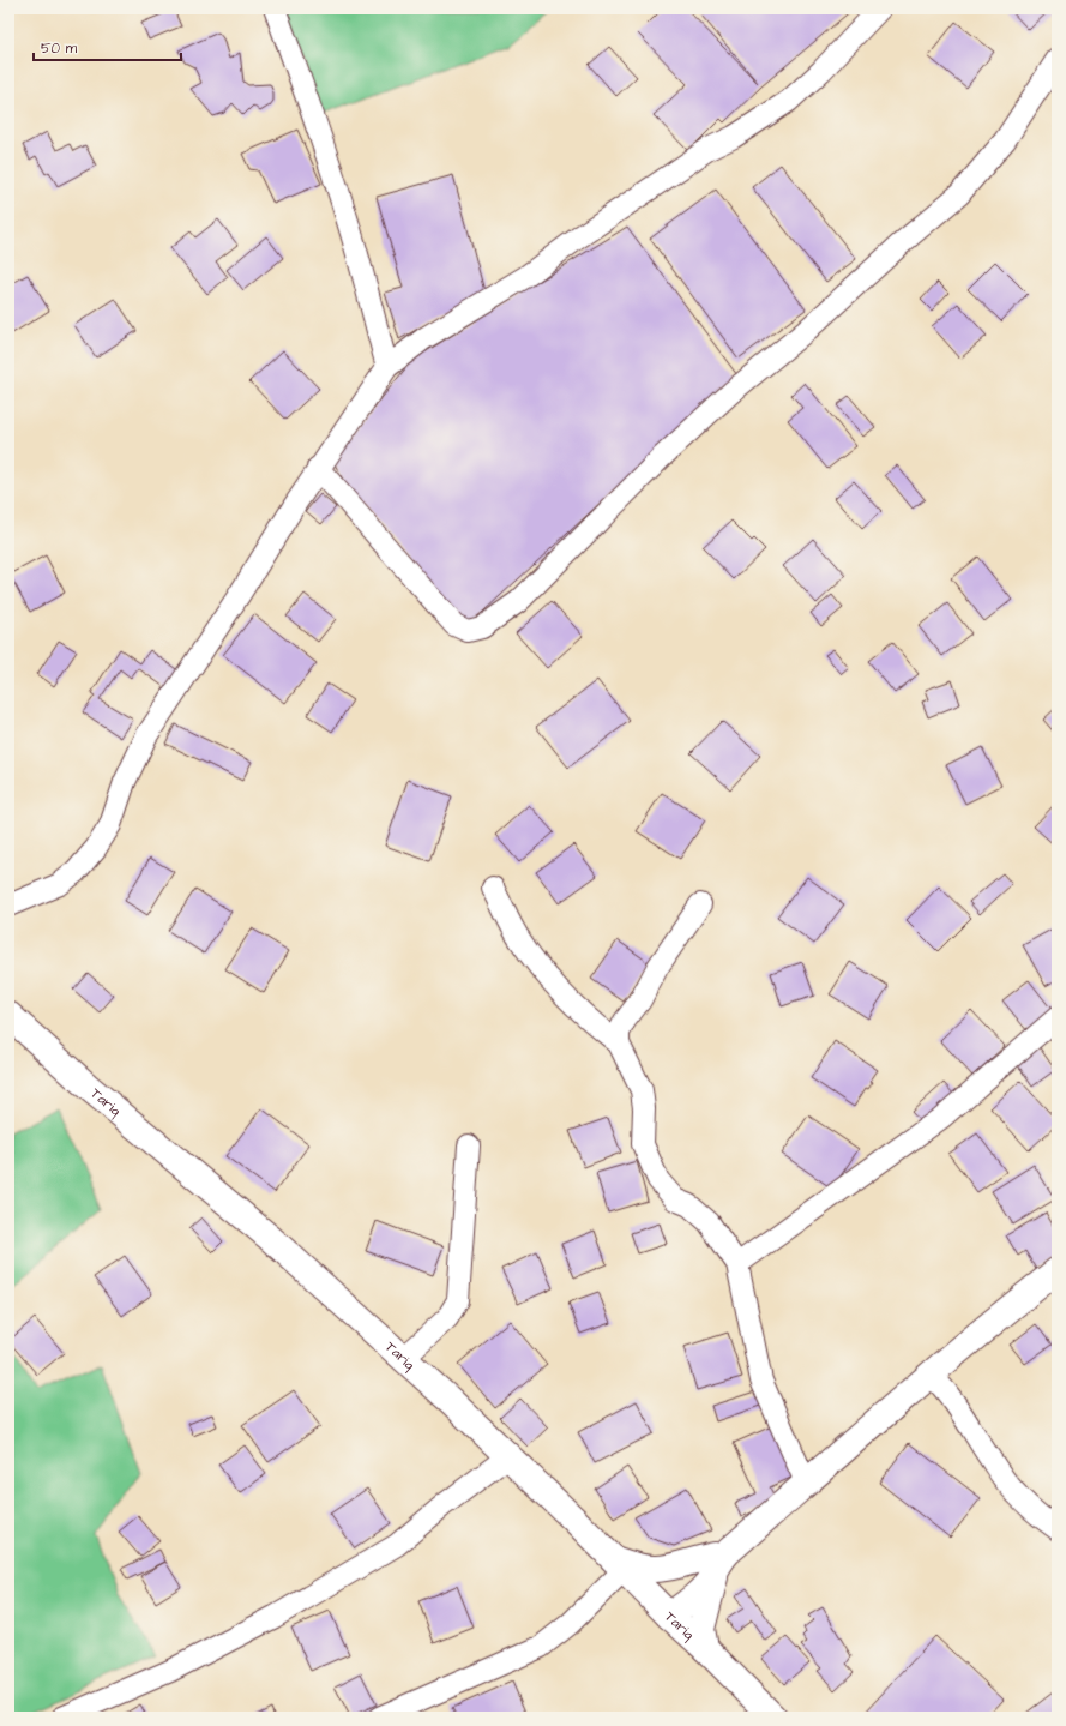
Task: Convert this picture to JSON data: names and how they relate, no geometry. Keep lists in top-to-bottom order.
{
  "streets": {
    "main road": ["Tariq"]
  },
  "scale_bar": "50 m"
}
